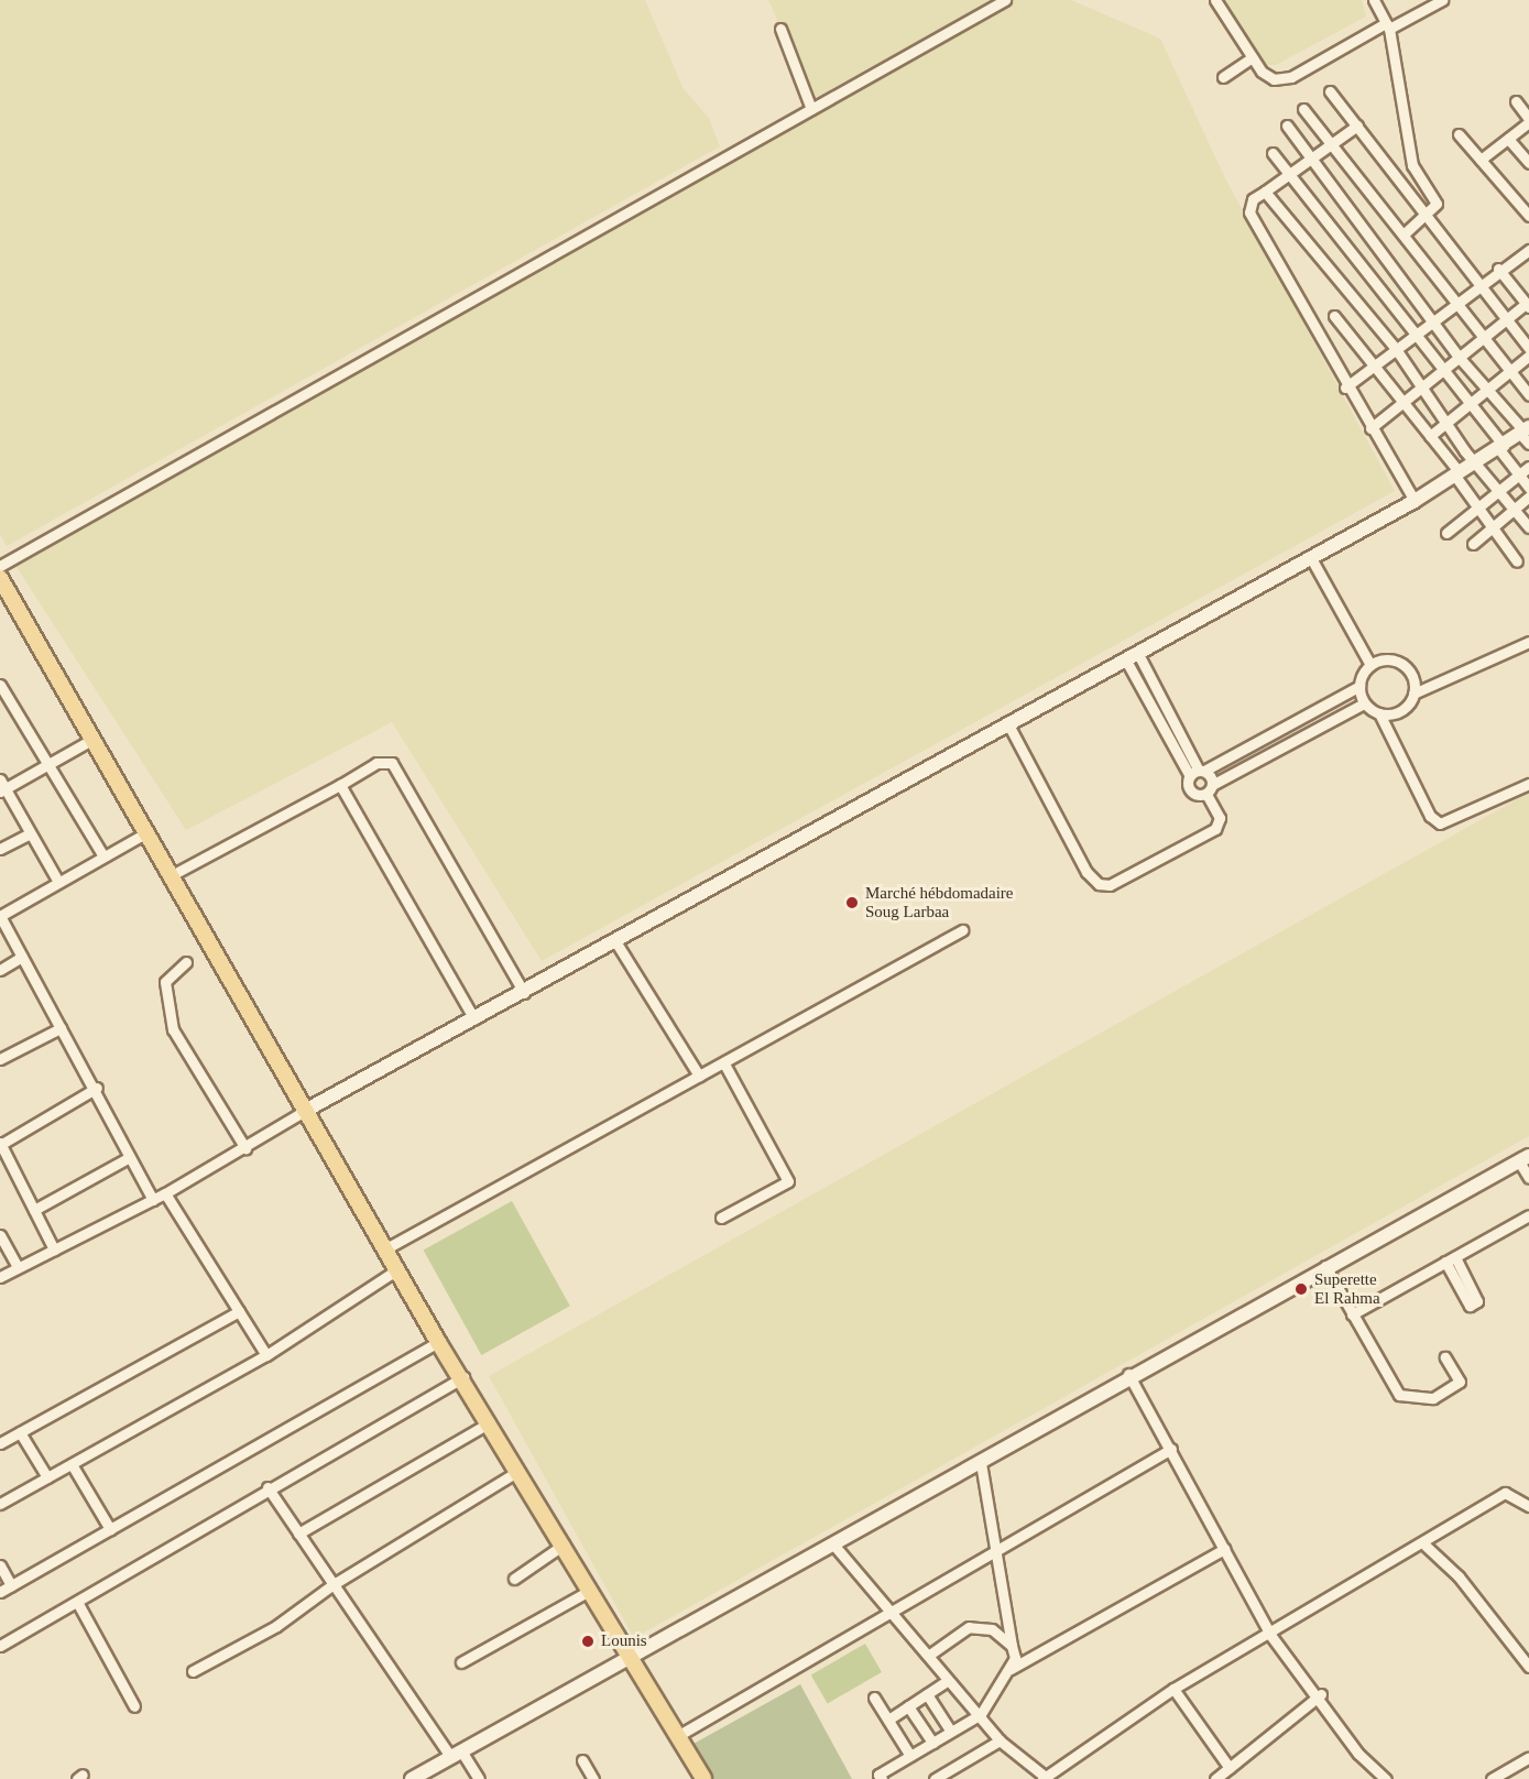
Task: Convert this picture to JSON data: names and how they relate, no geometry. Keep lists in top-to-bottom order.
{
  "places": ["Marché hébdomadaire Soug Larbaa", "Superette El Rahma", "Lounis"]
}
